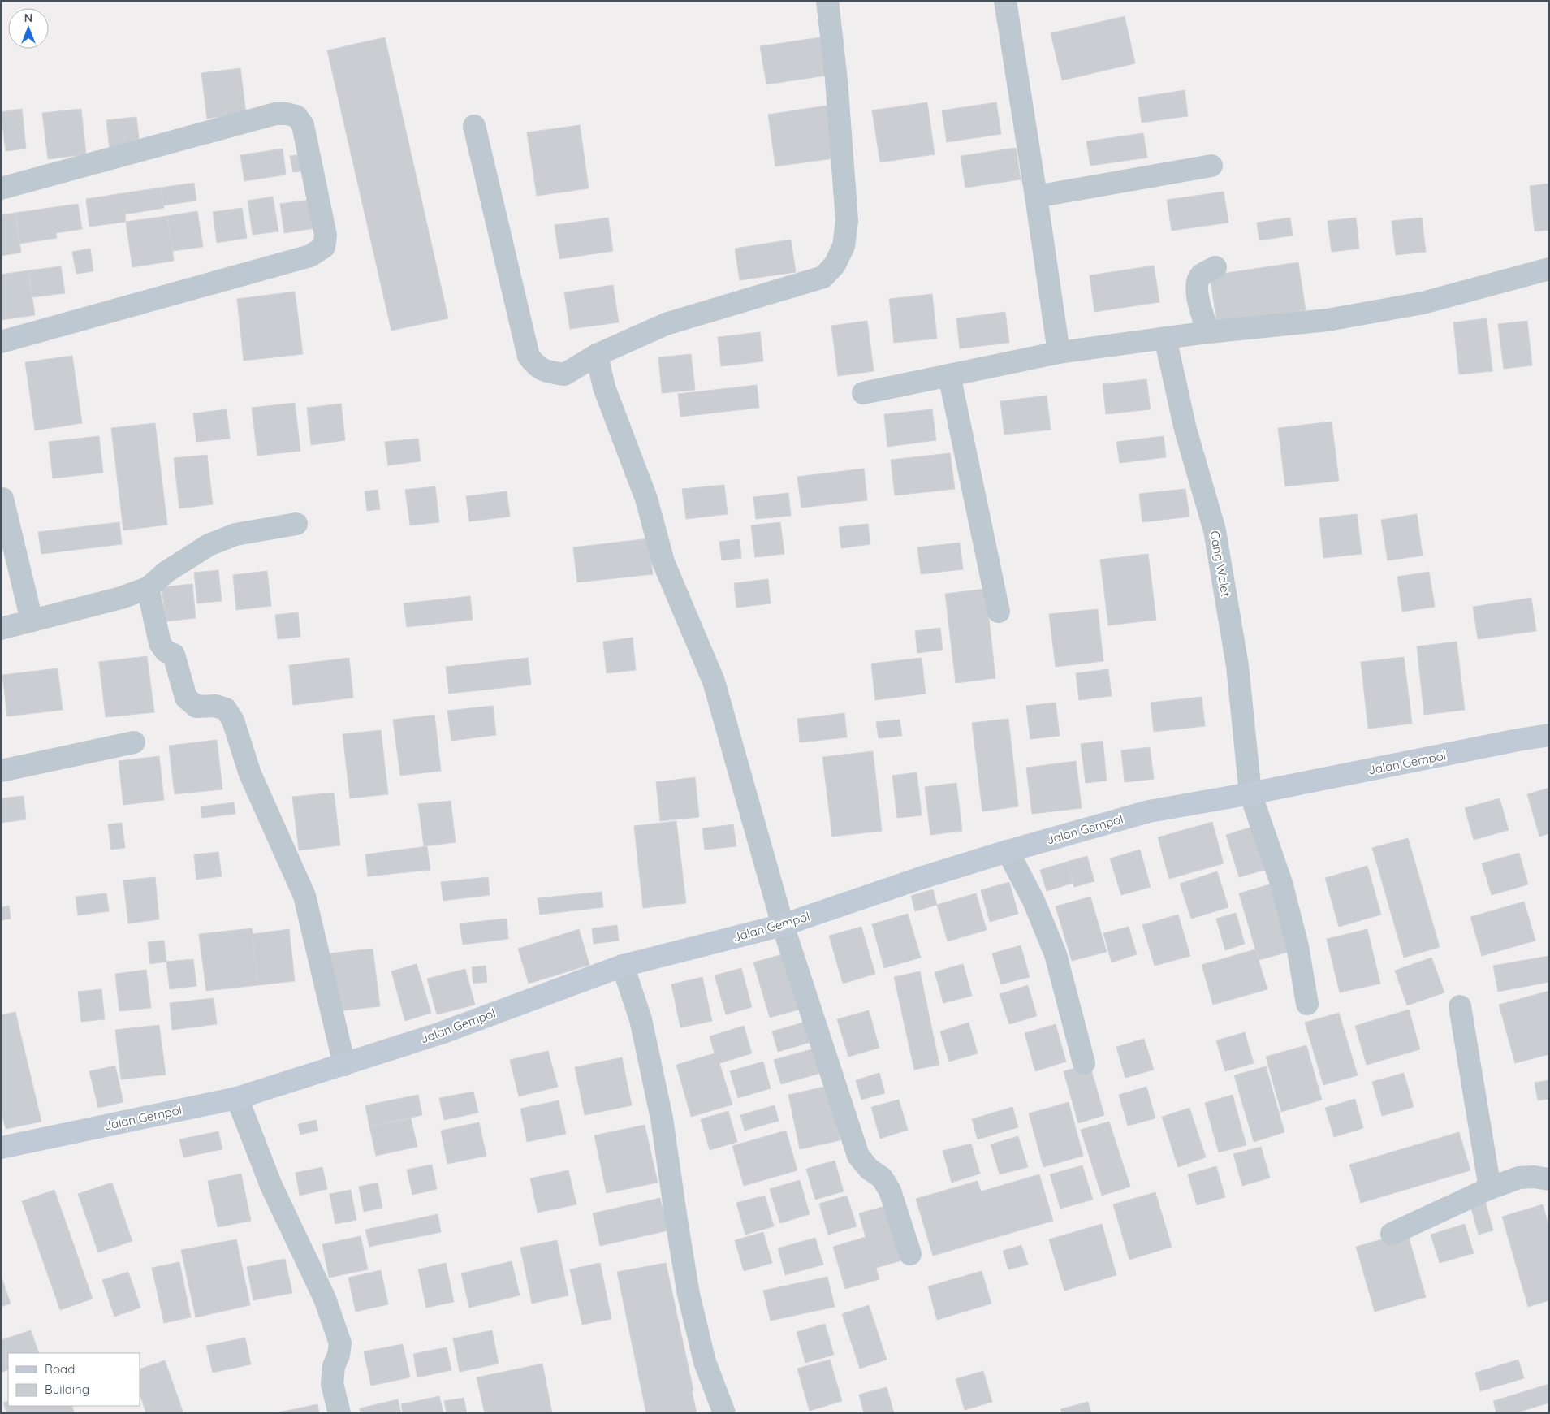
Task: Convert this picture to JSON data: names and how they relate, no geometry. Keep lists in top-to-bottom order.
{
  "streets": {
    "main road": ["Jalan Gempol"],
    "street": ["Gang Walet"]
  },
  "crossings": [
    ["Gang Walet", "Jalan Gempol"]
  ],
  "legend": ["Road", "Building"],
  "north": "top"
}
